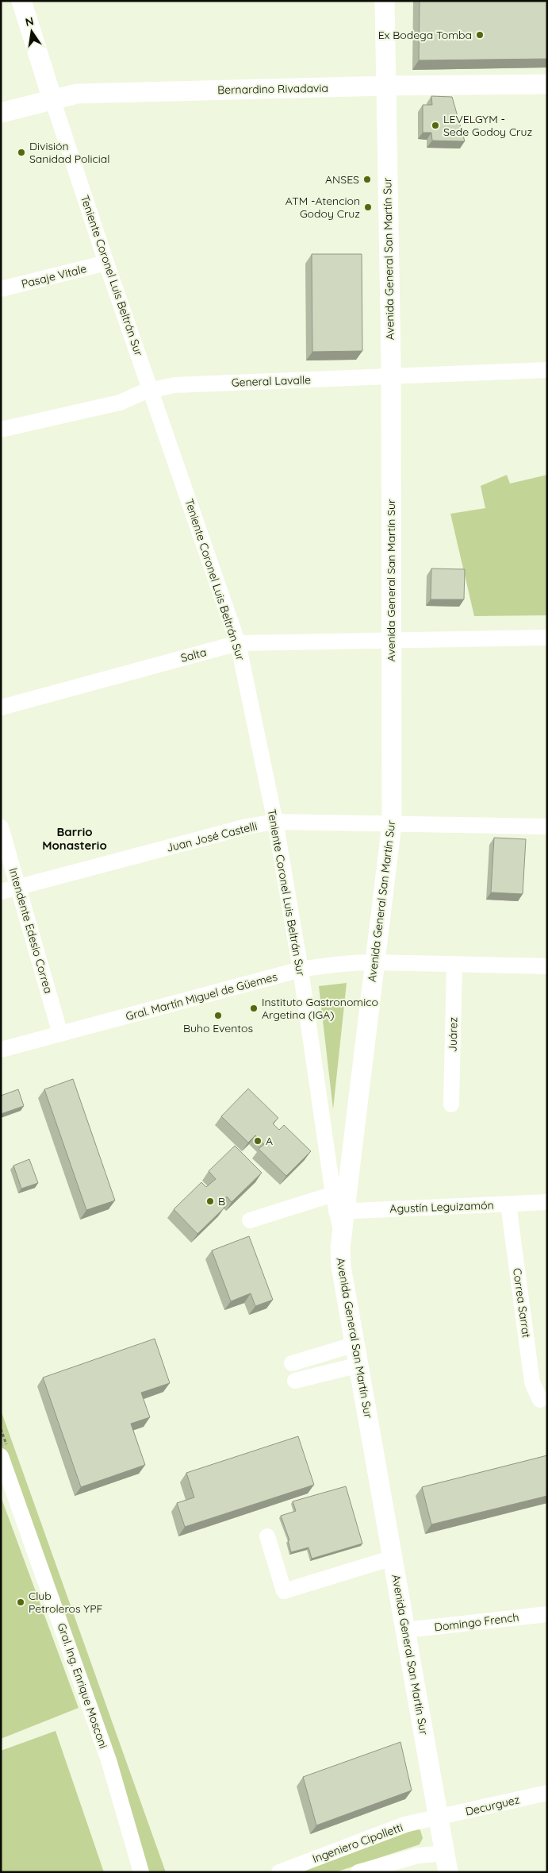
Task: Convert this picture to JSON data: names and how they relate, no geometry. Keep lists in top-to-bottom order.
{
  "streets": {
    "main road": ["Bernardino Rivadavia", "Avenida General San Martín Sur"],
    "street": [
      "Teniente Coronel Luis Beltrán Sur",
      "Pasaje Vitale",
      "General Lavalle",
      "Salta",
      "Juan José Castelli",
      "Intendente Edesio Correa",
      "Gral. Martín Miguel de Güemes",
      "Juárez",
      "Agustín Leguizamón",
      "Correa Sarrat",
      "Domingo French",
      "Gral. Ing. Enrique Mosconi",
      "Decurguez",
      "Ingeniero Cipolletti"
    ]
  },
  "crossings": [
    ["Bernardino Rivadavia", "Avenida General San Martín Sur"],
    ["Bernardino Rivadavia", "Teniente Coronel Luis Beltrán Sur"],
    ["Avenida General San Martín Sur", "Teniente Coronel Luis Beltrán Sur"],
    ["Avenida General San Martín Sur", "General Lavalle"],
    ["Avenida General San Martín Sur", "Salta"],
    ["Avenida General San Martín Sur", "Juan José Castelli"],
    ["Avenida General San Martín Sur", "Gral. Martín Miguel de Güemes"],
    ["Avenida General San Martín Sur", "Agustín Leguizamón"],
    ["Avenida General San Martín Sur", "Domingo French"],
    ["Avenida General San Martín Sur", "Decurguez"],
    ["Avenida General San Martín Sur", "Ingeniero Cipolletti"],
    ["Teniente Coronel Luis Beltrán Sur", "Pasaje Vitale"],
    ["Teniente Coronel Luis Beltrán Sur", "General Lavalle"],
    ["Teniente Coronel Luis Beltrán Sur", "Salta"],
    ["Teniente Coronel Luis Beltrán Sur", "Juan José Castelli"],
    ["Teniente Coronel Luis Beltrán Sur", "Gral. Martín Miguel de Güemes"],
    ["Teniente Coronel Luis Beltrán Sur", "Agustín Leguizamón"],
    ["Juan José Castelli", "Intendente Edesio Correa"],
    ["Intendente Edesio Correa", "Gral. Martín Miguel de Güemes"],
    ["Gral. Martín Miguel de Güemes", "Juárez"],
    ["Agustín Leguizamón", "Correa Sarrat"],
    ["Decurguez", "Ingeniero Cipolletti"]
  ],
  "districts": ["Barrio Monasterio"],
  "places": [
    "Ex Bodega Tomba",
    "LEVELGYM - Sede Godoy Cruz",
    "División Sanidad Policial",
    "ANSES",
    "ATM -Atencion Godoy Cruz",
    "Instituto Gastronomico Argetina (IGA)",
    "Buho Eventos",
    "A",
    "B",
    "Club Petroleros YPF"
  ],
  "north": "top"
}
